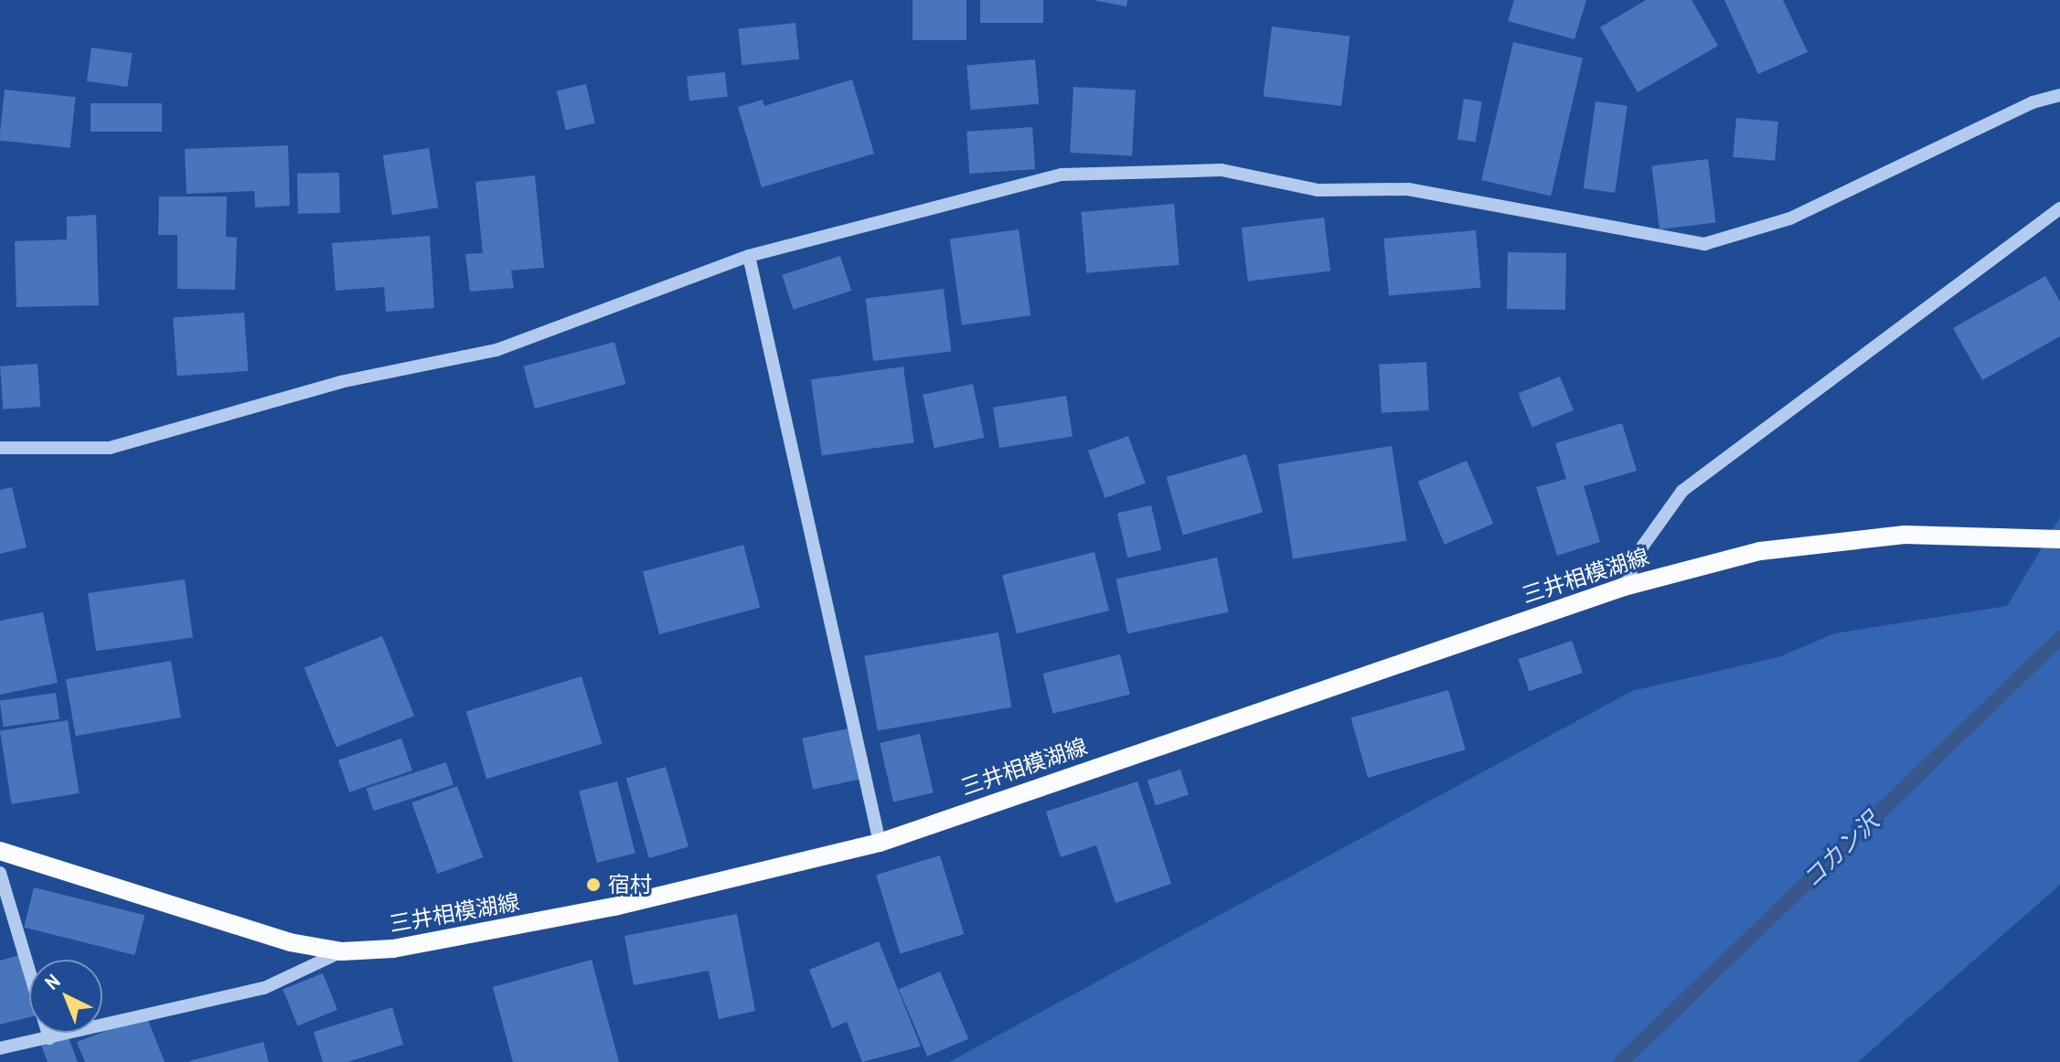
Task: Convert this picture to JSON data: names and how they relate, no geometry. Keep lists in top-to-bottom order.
{
  "streets": {
    "main road": ["三井相模湖線"]
  },
  "water": ["コカン沢"],
  "places": ["宿村"],
  "north": "top left"
}
